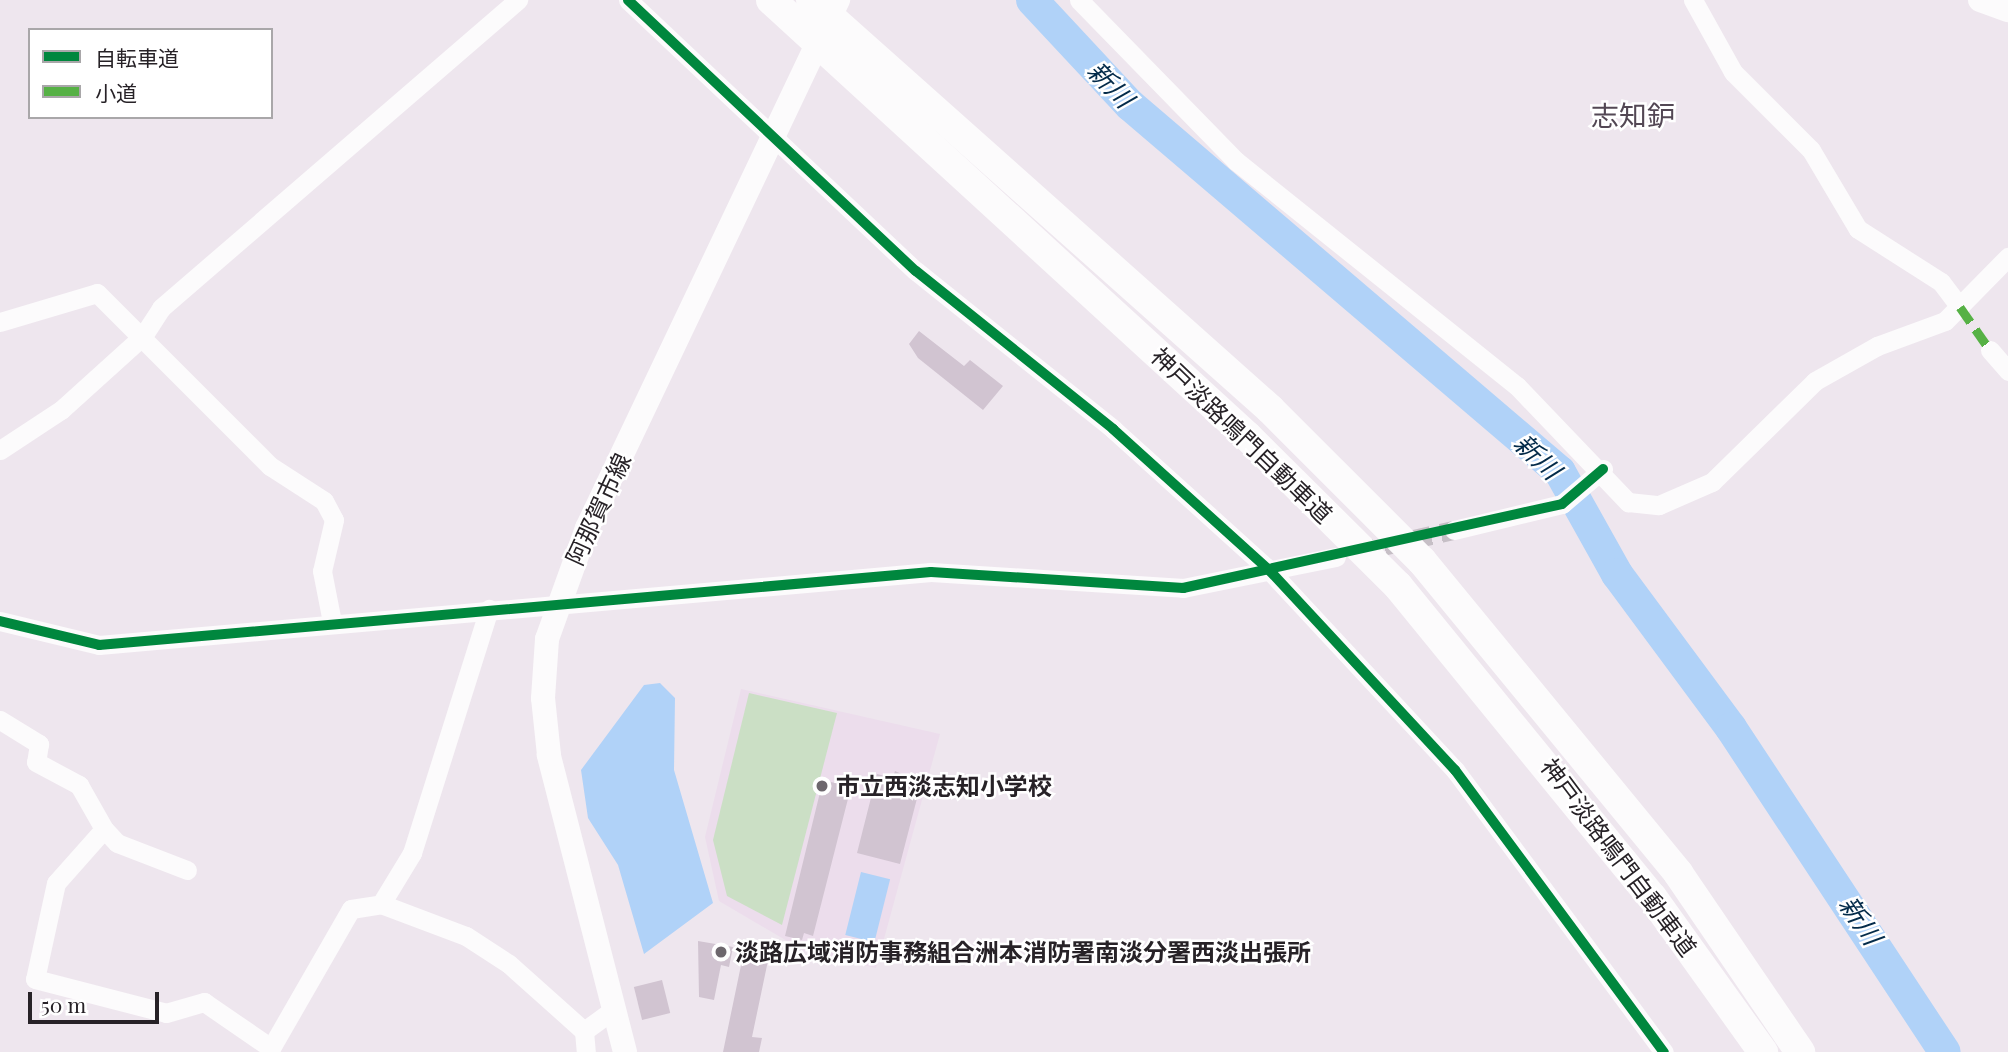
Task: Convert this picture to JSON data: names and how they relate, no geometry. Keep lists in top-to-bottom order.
{
  "streets": {
    "highway": ["神戸淡路鳴門自動車道"],
    "main road": ["阿那賀市線"]
  },
  "districts": ["志知鈩"],
  "water": ["新川"],
  "places": ["市立西淡志知小学校", "淡路広域消防事務組合洲本消防署南淡分署西淡出張所"],
  "legend": ["自転車道", "小道"],
  "scale_bar": "50 m"
}
